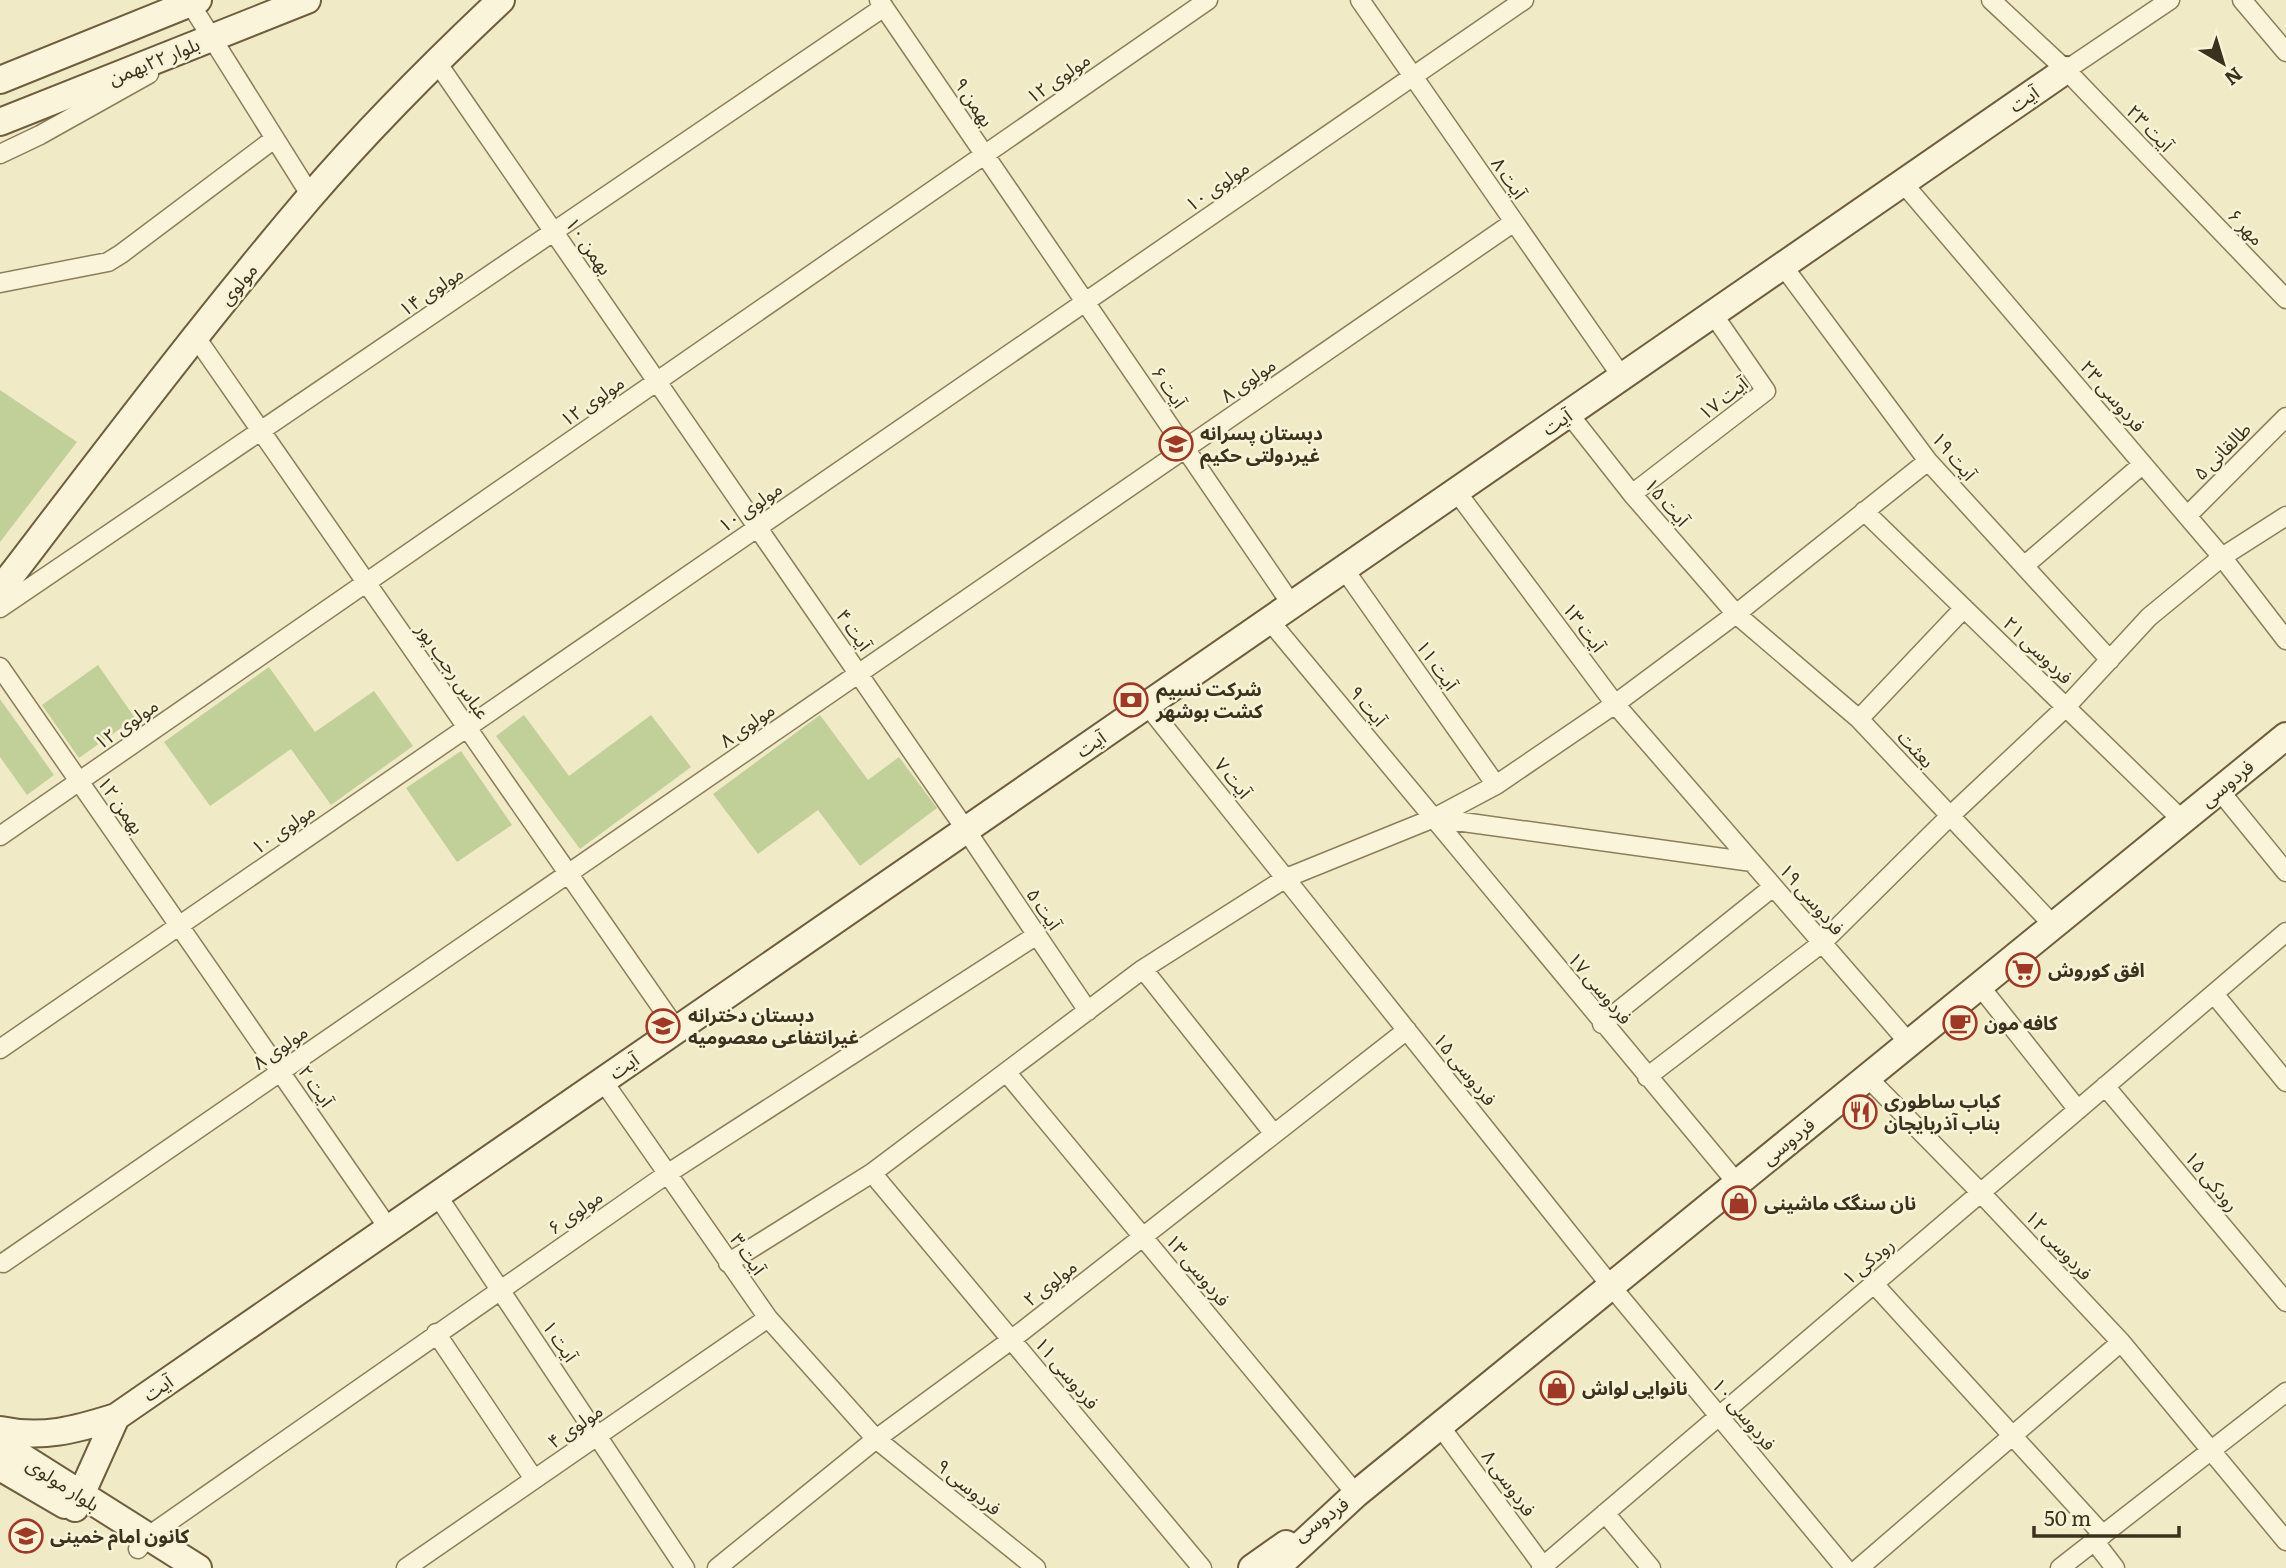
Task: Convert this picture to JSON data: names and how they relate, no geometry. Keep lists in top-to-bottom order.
{
  "streets": {
    "street": [
      "بلوار ۲۲بهمن",
      "مولوی ۱۲",
      "آیت",
      "بهمن ۹",
      "آیت ۲۳",
      "آیت ۸",
      "مولوی ۱۰",
      "مهر ۶",
      "بهمن ۱۰",
      "مولوی",
      "مولوی ۱۴",
      "مولوی ۸",
      "آیت ۶",
      "فردوسی ۲۳",
      "آیت ۱۷",
      "طالقانی ۵",
      "آیت ۱۹",
      "آیت ۱۵",
      "آیت ۱۳",
      "آیت ۴",
      "فردوسی ۲۱",
      "آیت ۱۱",
      "عباس رجب پور",
      "آیت ۹",
      "بعثت",
      "آیت ۷",
      "فردوسی",
      "بهمن ۱۲",
      "فردوسی ۱۹",
      "آیت ۵",
      "فردوسی ۱۷",
      "فردوسی ۱۵",
      "آیت ۲",
      "رودکی ۱۵",
      "مولوی ۶",
      "فردوسی ۱۲",
      "آیت ۳",
      "رودکی ۱",
      "فردوسی ۱۳",
      "مولوی ۲",
      "آیت ۱",
      "فردوسی ۱۱",
      "فردوسی ۱۰",
      "مولوی ۴",
      "فردوسی ۸",
      "بلوار مولوی",
      "فردوسی ۹"
    ]
  },
  "crossings": [
    ["مولوی ۱۲", "بهمن ۹"],
    ["مولوی ۱۲", "بهمن ۱۰"],
    ["مولوی ۱۲", "عباس رجب پور"],
    ["مولوی ۱۲", "بهمن ۱۲"],
    ["آیت", "آیت ۲۳"],
    ["آیت", "آیت ۸"],
    ["آیت", "آیت ۶"],
    ["آیت", "فردوسی ۲۳"],
    ["آیت", "آیت ۱۷"],
    ["آیت", "آیت ۱۹"],
    ["آیت", "آیت ۱۵"],
    ["آیت", "آیت ۱۳"],
    ["آیت", "آیت ۴"],
    ["آیت", "آیت ۱۱"],
    ["آیت", "عباس رجب پور"],
    ["آیت", "آیت ۹"],
    ["آیت", "آیت ۷"],
    ["آیت", "آیت ۵"],
    ["آیت", "آیت ۲"],
    ["آیت", "آیت ۳"],
    ["آیت", "آیت ۱"],
    ["بهمن ۹", "مولوی ۱۴"],
    ["بهمن ۹", "آیت ۶"],
    ["آیت ۲۳", "مهر ۶"],
    ["آیت ۸", "مولوی ۱۰"],
    ["آیت ۸", "مولوی ۸"],
    ["مولوی ۱۰", "آیت ۶"],
    ["مولوی ۱۰", "آیت ۴"],
    ["مولوی ۱۰", "عباس رجب پور"],
    ["مولوی ۱۰", "بهمن ۱۲"],
    ["بهمن ۱۰", "مولوی"],
    ["بهمن ۱۰", "مولوی ۱۴"],
    ["بهمن ۱۰", "آیت ۴"],
    ["مولوی", "عباس رجب پور"],
    ["مولوی ۱۴", "عباس رجب پور"],
    ["مولوی ۸", "آیت ۶"],
    ["مولوی ۸", "آیت ۴"],
    ["مولوی ۸", "عباس رجب پور"],
    ["مولوی ۸", "آیت ۲"],
    ["فردوسی ۲۳", "طالقانی ۵"],
    ["آیت ۱۷", "آیت ۱۵"],
    ["آیت ۱۵", "بعثت"],
    ["آیت ۱۳", "فردوسی ۱۹"],
    ["آیت ۴", "آیت ۵"],
    ["فردوسی ۲۱", "فردوسی"],
    ["آیت ۹", "فردوسی ۱۷"],
    ["بعثت", "فردوسی"],
    ["آیت ۷", "فردوسی ۱۵"],
    ["فردوسی", "فردوسی ۱۹"],
    ["فردوسی", "فردوسی ۱۷"],
    ["فردوسی", "فردوسی ۱۵"],
    ["فردوسی", "فردوسی ۱۲"],
    ["فردوسی", "فردوسی ۱۳"],
    ["فردوسی", "فردوسی ۱۰"],
    ["فردوسی", "فردوسی ۸"],
    ["بهمن ۱۲", "آیت ۲"],
    ["آیت ۵", "مولوی ۶"],
    ["فردوسی ۱۵", "مولوی ۲"],
    ["فردوسی ۱۵", "فردوسی ۱۰"],
    ["رودکی ۱۵", "رودکی ۱"],
    ["مولوی ۶", "آیت ۳"],
    ["مولوی ۶", "آیت ۱"],
    ["مولوی ۶", "بلوار مولوی"],
    ["فردوسی ۱۲", "رودکی ۱"],
    ["آیت ۳", "مولوی ۲"],
    ["آیت ۳", "مولوی ۴"],
    ["آیت ۳", "فردوسی ۹"],
    ["رودکی ۱", "فردوسی ۱۰"],
    ["رودکی ۱", "فردوسی ۸"],
    ["فردوسی ۱۳", "مولوی ۲"],
    ["مولوی ۲", "فردوسی ۱۱"],
    ["مولوی ۲", "فردوسی ۹"],
    ["آیت ۱", "مولوی ۴"]
  ],
  "places": {
    "school or university": ["دبستان پسرانه غیردولتی حکیم", "دبستان دخترانه غیرانتفاعی معصومیه", "کانون امام خمینی"],
    "bank": ["شرکت نسیم کشت بوشهر"],
    "supermarket": ["افق کوروش"],
    "cafe": ["کافه مون"],
    "restaurant": ["کباب ساطوری بناب آذربایجان"],
    "shop": ["نان سنگک ماشینی", "نانوایی لواش"]
  },
  "scale_bar": "50 m",
  "north": "bottom right"
}
